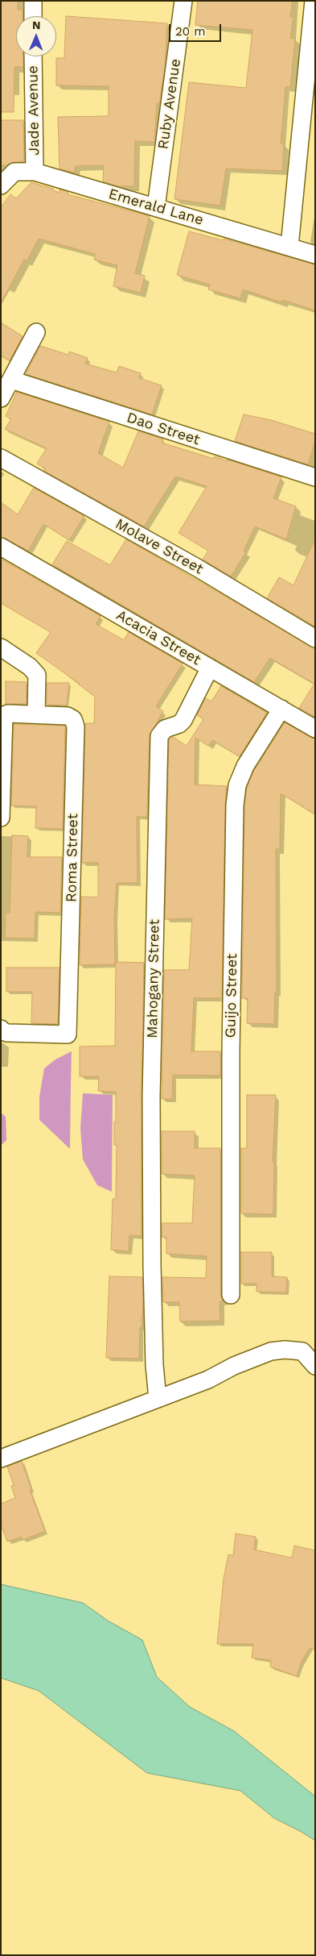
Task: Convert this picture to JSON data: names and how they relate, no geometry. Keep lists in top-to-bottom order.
{
  "streets": {
    "street": [
      "Ruby Avenue",
      "Jade Avenue",
      "Emerald Lane",
      "Dao Street",
      "Molave Street",
      "Acacia Street",
      "Roma Street",
      "Mahogany Street",
      "Guijo Street"
    ]
  },
  "crossings": [
    ["Ruby Avenue", "Emerald Lane"],
    ["Jade Avenue", "Emerald Lane"],
    ["Acacia Street", "Mahogany Street"],
    ["Acacia Street", "Guijo Street"]
  ],
  "scale_bar": "20 m",
  "north": "top"
}
